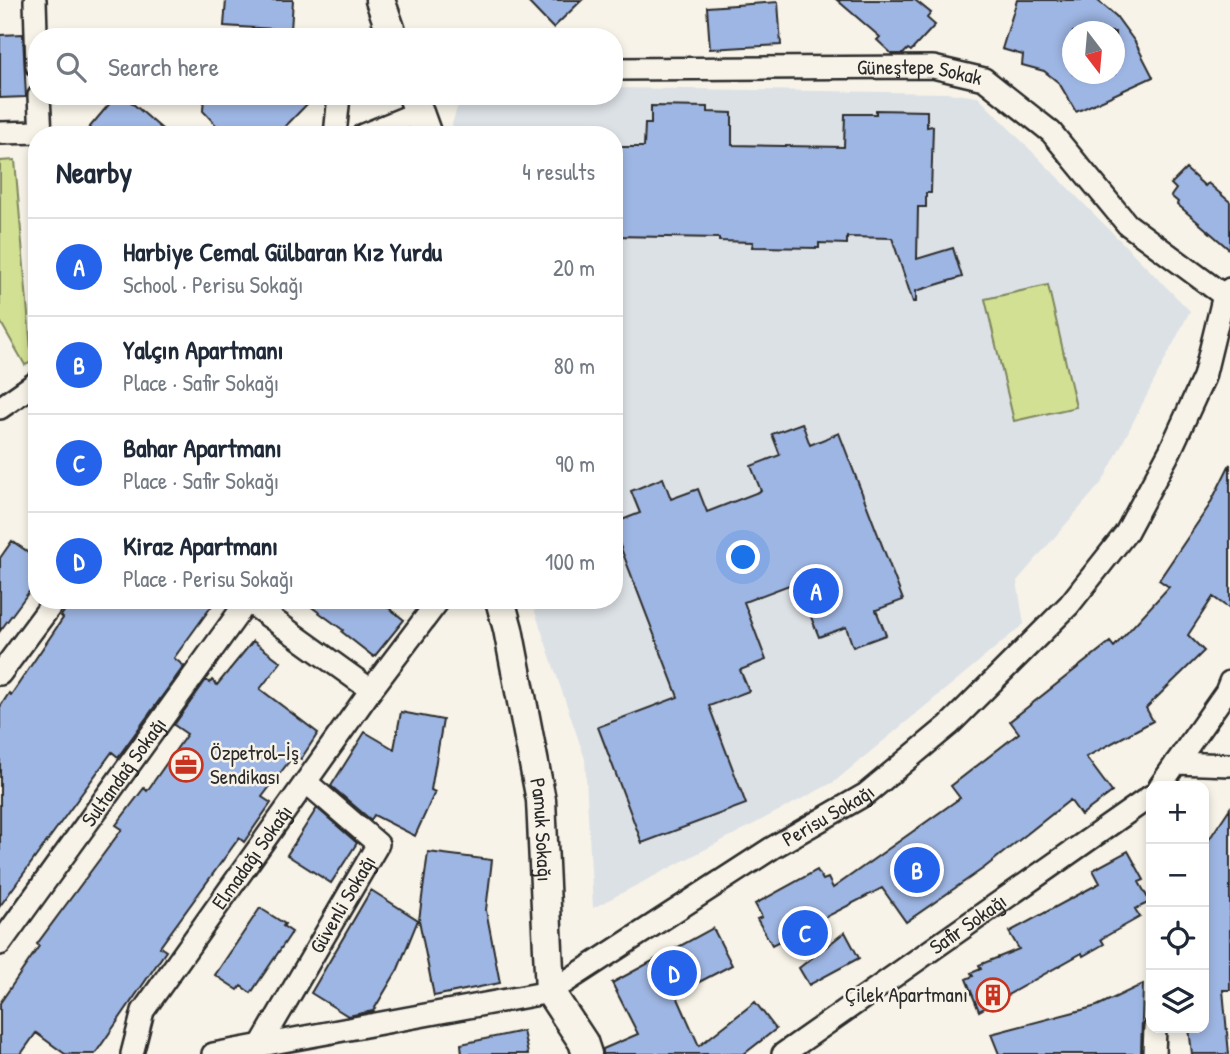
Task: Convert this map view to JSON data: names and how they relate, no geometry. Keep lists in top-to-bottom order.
{
  "streets": {
    "street": [
      "Güneştepe Sokak",
      "Sultandağ Sokağı",
      "Perisu Sokağı",
      "Pamuk Sokağı",
      "Elmadağı Sokağı",
      "Güvenli Sokağı",
      "Safir Sokağı"
    ]
  },
  "crossings": [
    ["Güneştepe Sokak", "Perisu Sokağı"],
    ["Perisu Sokağı", "Pamuk Sokağı"],
    ["Perisu Sokağı", "Güvenli Sokağı"],
    ["Elmadağı Sokağı", "Güvenli Sokağı"]
  ],
  "places": {
    "office": ["Özpetrol-İş Sendikası"],
    "building": ["Çilek Apartmanı"]
  },
  "north": "bottom",
  "page": {
    "search": "Search here",
    "heading": ["Nearby", "4 results"],
    "list": [
      {
        "mark": "A",
        "name": "Harbiye Cemal Gülbaran Kız Yurdu",
        "note": "School · Perisu Sokağı",
        "value": "20 m"
      },
      {
        "mark": "B",
        "name": "Yalçın Apartmanı",
        "note": "Place · Safir Sokağı",
        "value": "80 m"
      },
      {
        "mark": "C",
        "name": "Bahar Apartmanı",
        "note": "Place · Safir Sokağı",
        "value": "90 m"
      },
      {
        "mark": "D",
        "name": "Kiraz Apartmanı",
        "note": "Place · Perisu Sokağı",
        "value": "100 m"
      }
    ],
    "pins": [
      "A",
      "B",
      "C",
      "D"
    ],
    "map_buttons": ["+", "−"]
  }
}
